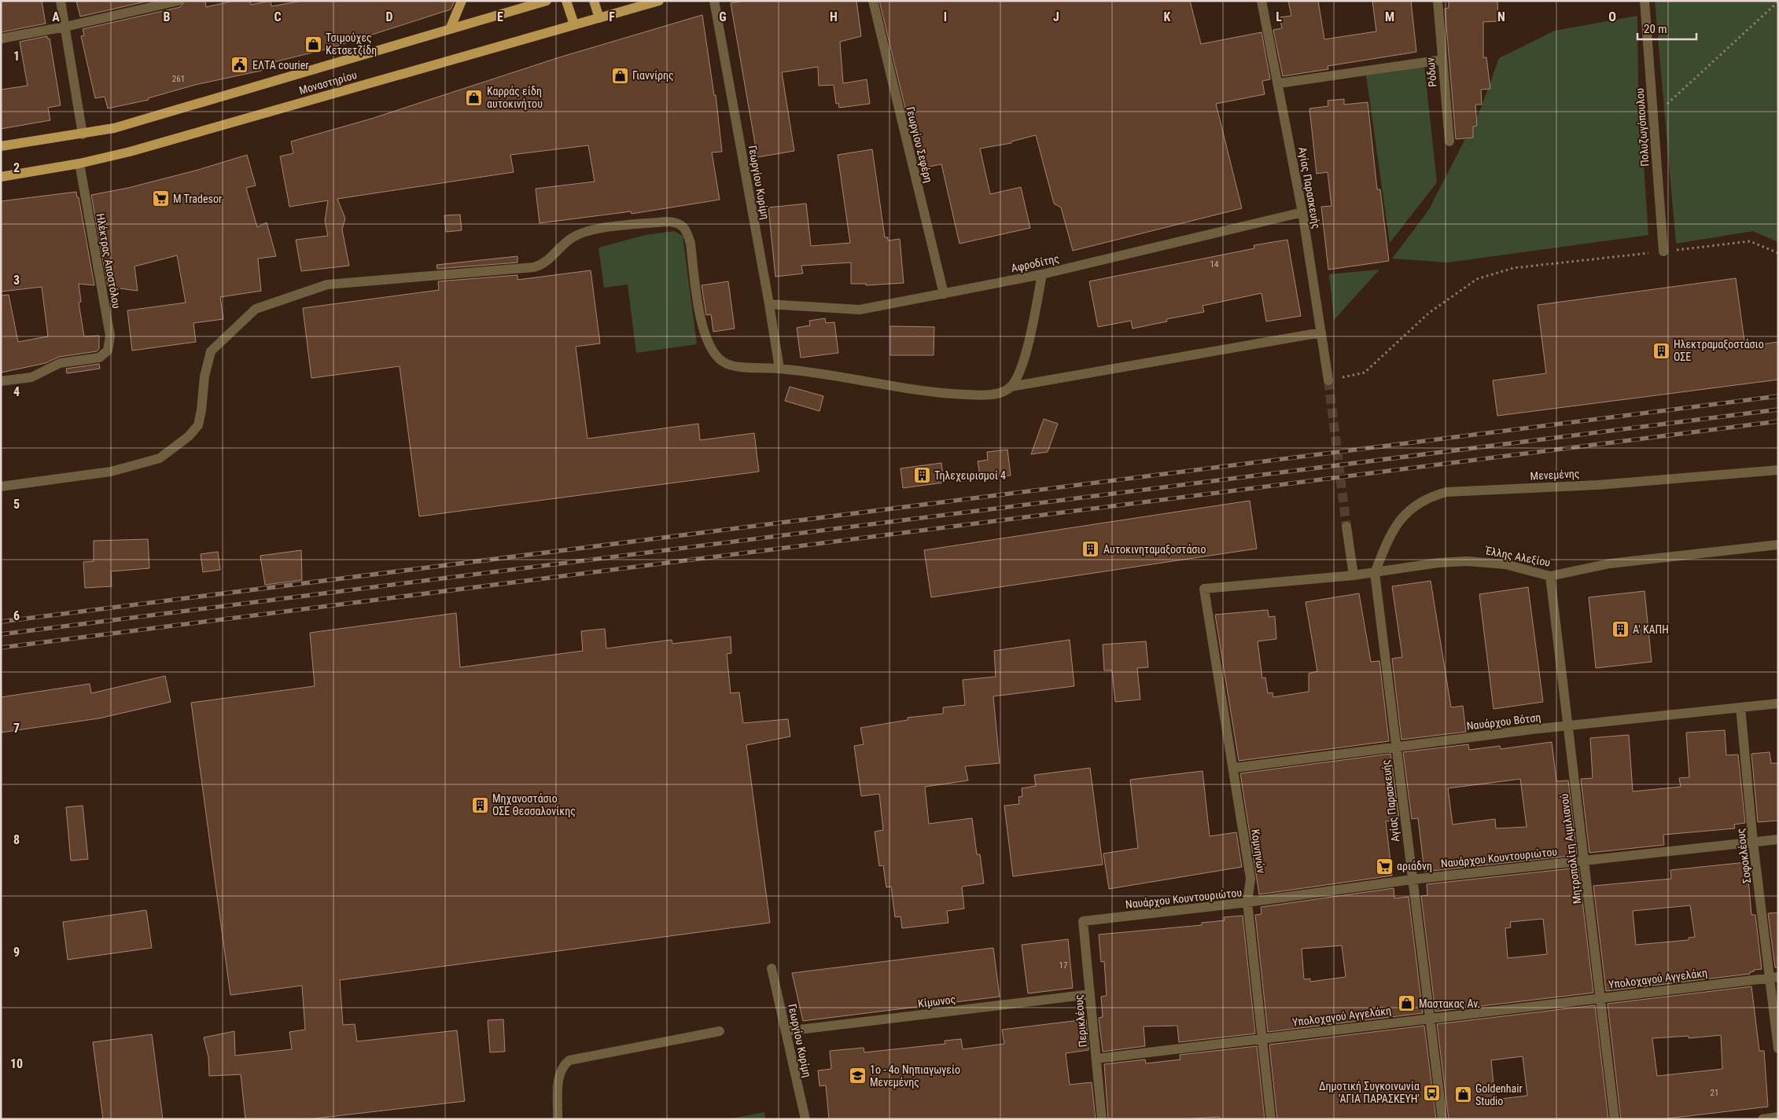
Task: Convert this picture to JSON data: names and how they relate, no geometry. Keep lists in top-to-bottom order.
{
  "streets": {
    "main road": ["Μοναστηρίου"],
    "street": [
      "Ρόδων",
      "Πολυζωγόπουλου",
      "Γεωργίου Σεφέρη",
      "Γεωργίου Κυρίμη",
      "Αγίας Παρασκευής",
      "Ηλέκτρας Αποστόλου",
      "Αφροδίτης",
      "Μενεμένης",
      "Έλλης Αλεξίου",
      "Ναυάρχου Βότση",
      "Μητροπολίτη Αιμιλιανού",
      "Κομνηνών",
      "Σοφοκλέους",
      "Ναυάρχου Κουντουριώτου",
      "Υπολοχαγού Αγγελάκη",
      "Κίμωνος",
      "Περικλέους"
    ]
  },
  "crossings": [
    ["Μοναστηρίου", "Ηλέκτρας Αποστόλου"],
    ["Γεωργίου Σεφέρη", "Αφροδίτης"],
    ["Γεωργίου Κυρίμη", "Αφροδίτης"],
    ["Γεωργίου Κυρίμη", "Κίμωνος"],
    ["Αγίας Παρασκευής", "Αφροδίτης"],
    ["Αγίας Παρασκευής", "Μενεμένης"],
    ["Αγίας Παρασκευής", "Έλλης Αλεξίου"],
    ["Αγίας Παρασκευής", "Ναυάρχου Βότση"],
    ["Αγίας Παρασκευής", "Ναυάρχου Κουντουριώτου"],
    ["Αγίας Παρασκευής", "Υπολοχαγού Αγγελάκη"],
    ["Μενεμένης", "Έλλης Αλεξίου"],
    ["Έλλης Αλεξίου", "Μητροπολίτη Αιμιλιανού"],
    ["Έλλης Αλεξίου", "Κομνηνών"],
    ["Ναυάρχου Βότση", "Μητροπολίτη Αιμιλιανού"],
    ["Ναυάρχου Βότση", "Κομνηνών"],
    ["Ναυάρχου Βότση", "Σοφοκλέους"],
    ["Μητροπολίτη Αιμιλιανού", "Ναυάρχου Κουντουριώτου"],
    ["Μητροπολίτη Αιμιλιανού", "Υπολοχαγού Αγγελάκη"],
    ["Κομνηνών", "Ναυάρχου Κουντουριώτου"],
    ["Κομνηνών", "Υπολοχαγού Αγγελάκη"],
    ["Σοφοκλέους", "Ναυάρχου Κουντουριώτου"],
    ["Σοφοκλέους", "Υπολοχαγού Αγγελάκη"],
    ["Ναυάρχου Κουντουριώτου", "Περικλέους"],
    ["Υπολοχαγού Αγγελάκη", "Περικλέους"],
    ["Κίμωνος", "Περικλέους"]
  ],
  "places": {
    "shop": [
      "Τσιμούχες Κετσετζίδη",
      "Γιαννίρης",
      "Καρράς είδη αυτοκινήτου",
      "Μαστακας Αν.",
      "Goldenhair Studio"
    ],
    "public building": ["ΕΛΤΑ courier"],
    "supermarket": ["M Tradesor", "αριάδνη"],
    "building": [
      "Ηλεκτραμαξοστάσιο ΟΣΕ",
      "Τηλεχειρισμοί 4",
      "Αυτοκινηταμαξοστάσιο",
      "Α' ΚΑΠΗ",
      "Μηχανοστάσιο ΟΣΕ Θεσσαλονίκης"
    ],
    "school or university": ["1o - 4o Νηπιαγωγείο Μενεμένης"],
    "bus stop": ["Δημοτική Συγκοινωνία 'ΑΓΙΑ ΠΑΡΑΣΚΕΥΗ'"]
  },
  "house_numbers": [
    "261",
    "14",
    "17",
    "21"
  ],
  "scale_bar": "20 m",
  "grid": {
    "columns": [
      "A",
      "B",
      "C",
      "D",
      "E",
      "F",
      "G",
      "H",
      "I",
      "J",
      "K",
      "L",
      "M",
      "N",
      "O"
    ],
    "rows": [
      "1",
      "2",
      "3",
      "4",
      "5",
      "6",
      "7",
      "8",
      "9",
      "10"
    ]
  }
}
